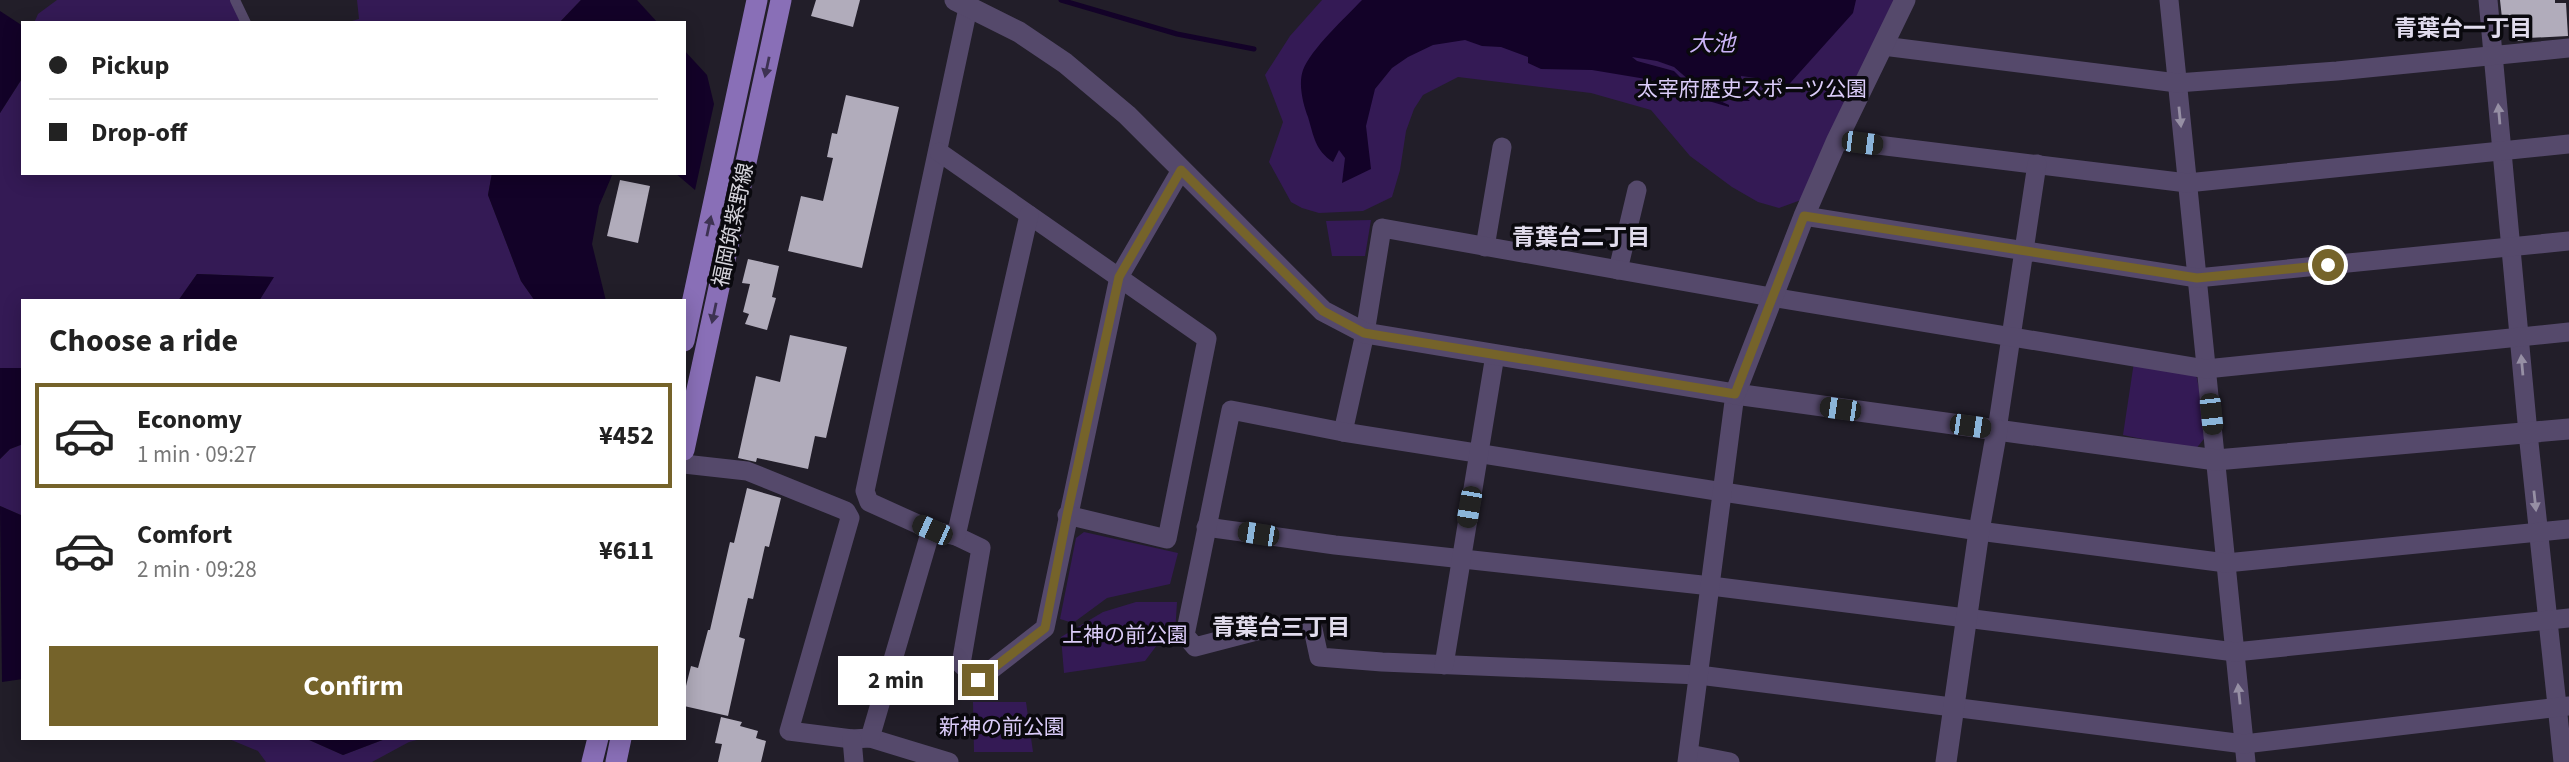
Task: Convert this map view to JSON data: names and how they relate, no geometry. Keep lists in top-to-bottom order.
{
  "streets": {
    "main road": ["福岡筑紫野線"]
  },
  "districts": ["青葉台一丁目", "青葉台二丁目", "青葉台三丁目"],
  "water": ["大池"],
  "parks": ["太宰府歴史スポーツ公園", "上神の前公園", "新神の前公園"],
  "page": {
    "banner": ["Pickup", "Drop-off"],
    "heading": "Choose a ride",
    "list": [
      {
        "name": "Economy",
        "note": "1 min · 09:27",
        "value": "¥452"
      },
      {
        "name": "Comfort",
        "note": "2 min · 09:28",
        "value": "¥611"
      }
    ],
    "buttons": "Confirm",
    "bubble": "2 min"
  }
}
